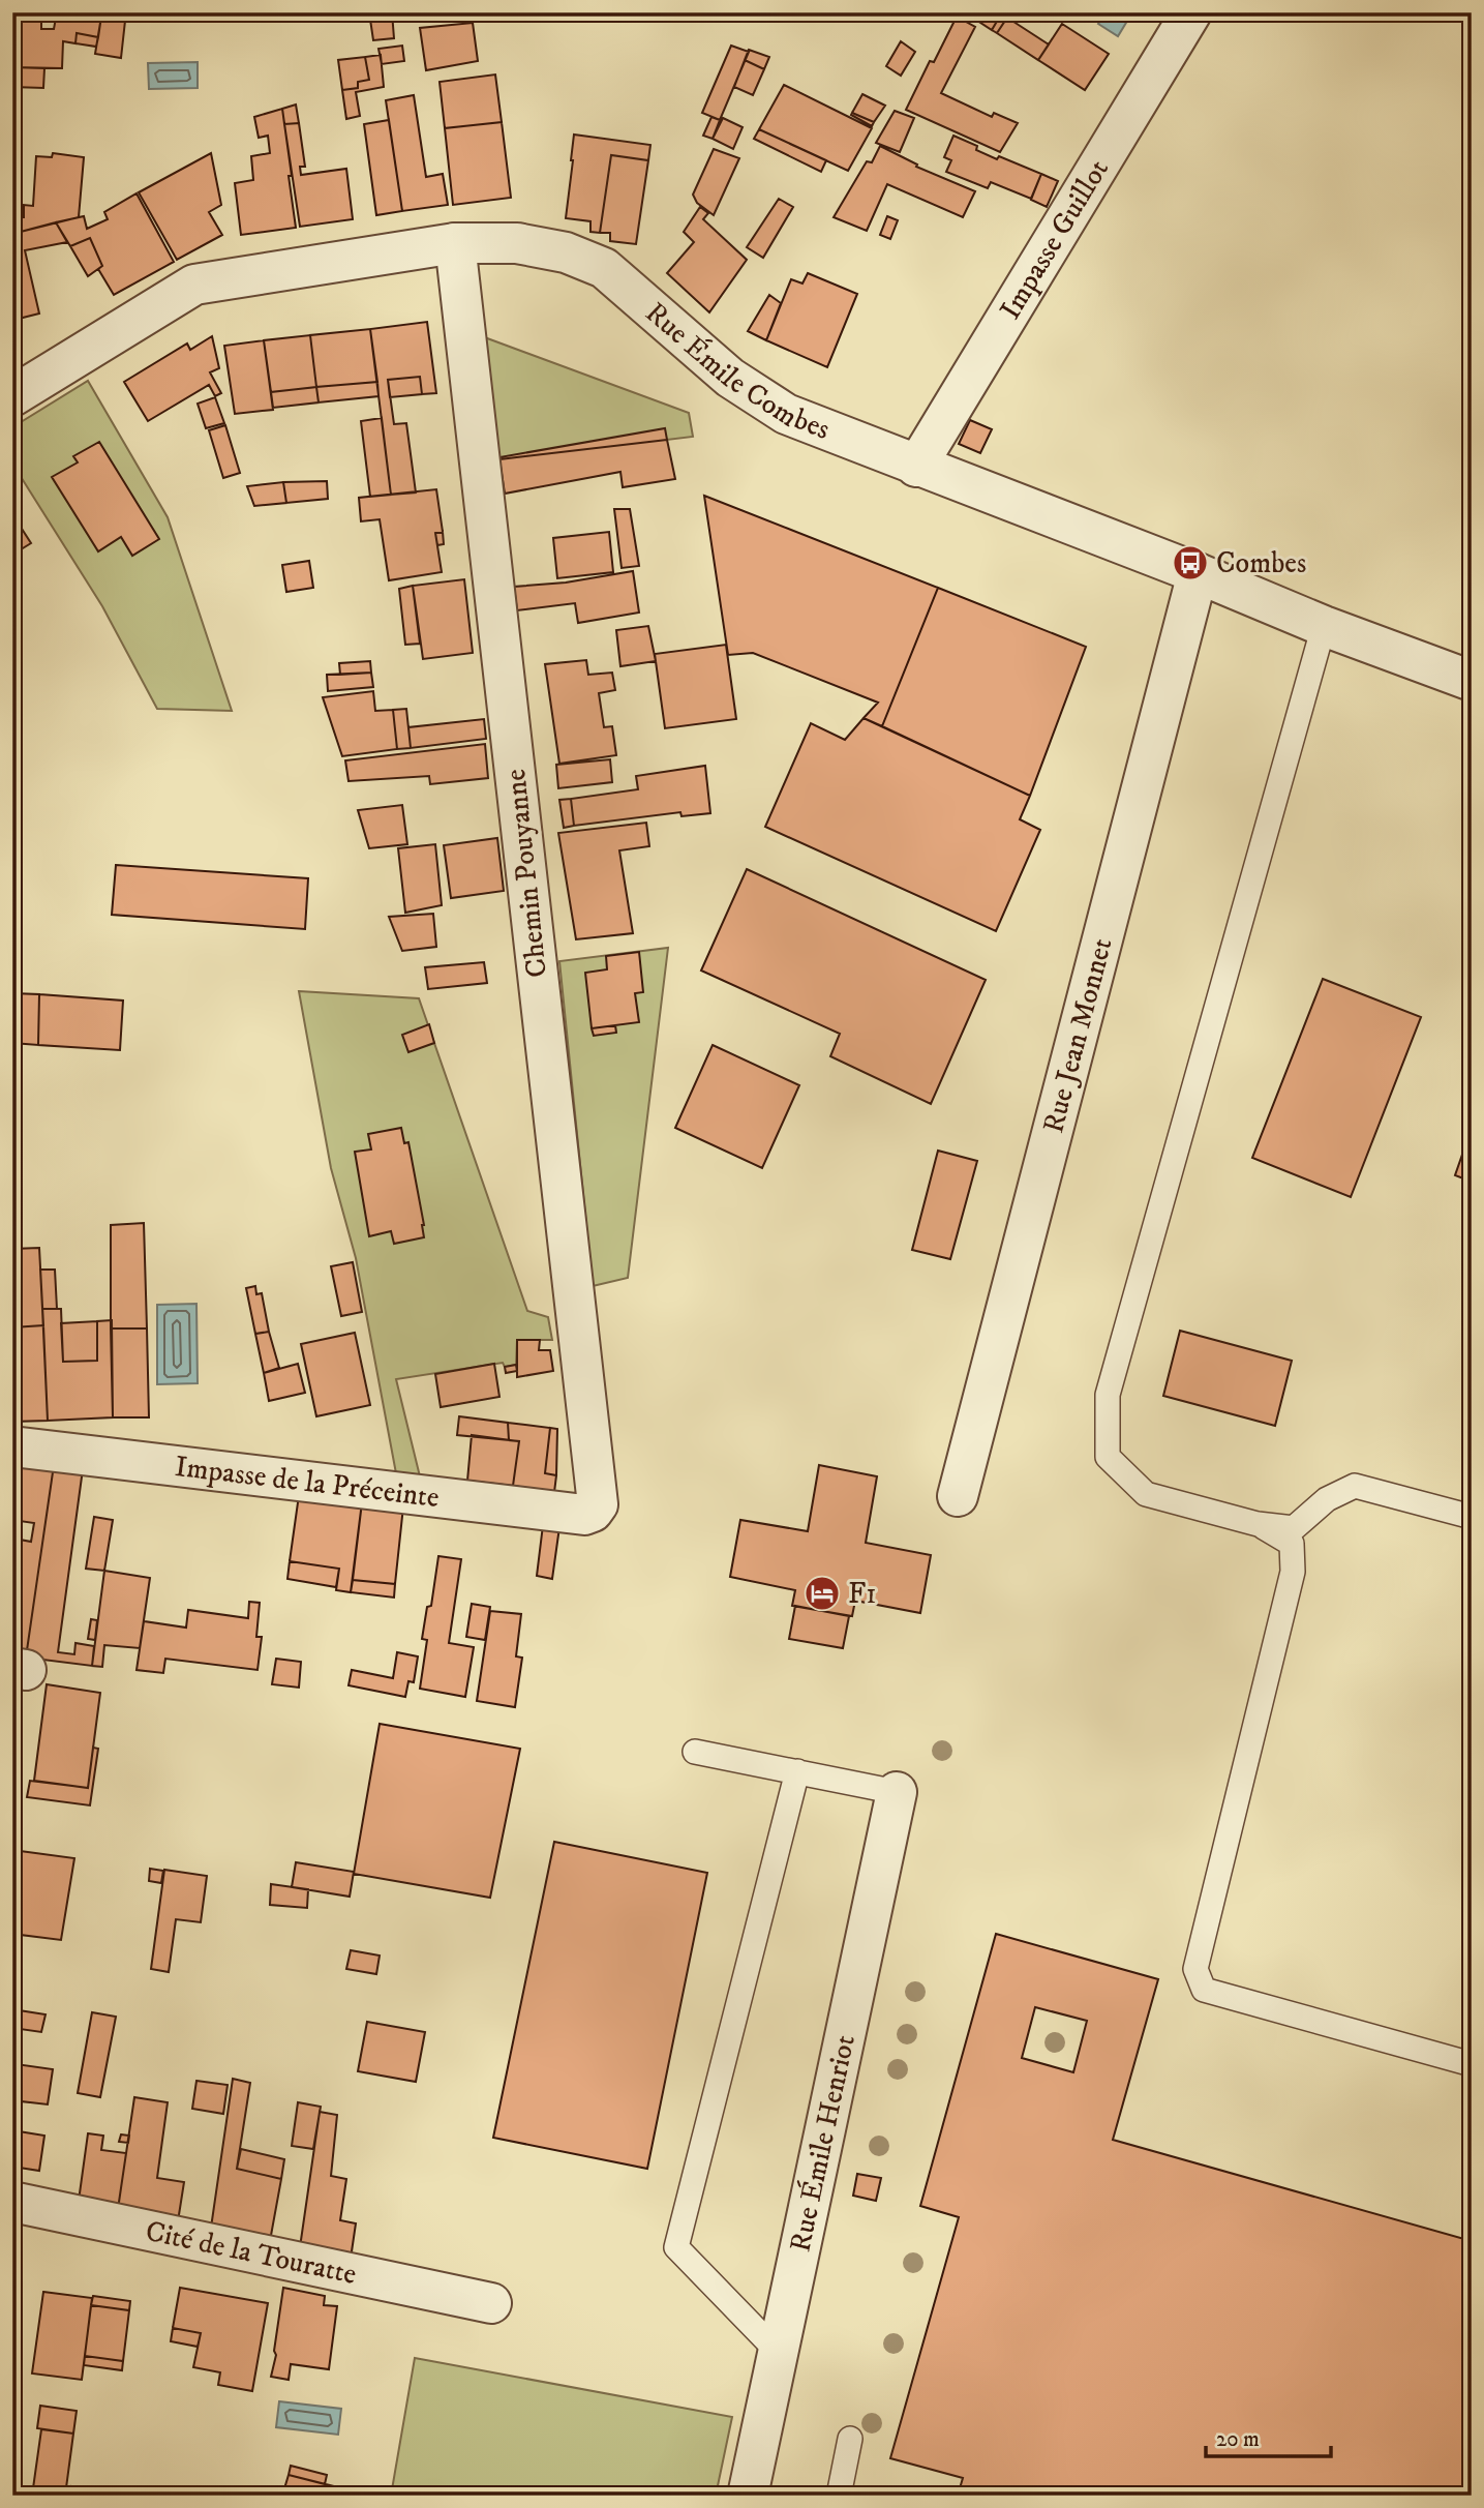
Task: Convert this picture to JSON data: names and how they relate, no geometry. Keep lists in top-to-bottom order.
{
  "streets": {
    "street": [
      "Impasse Guillot",
      "Rue Émile Combes",
      "Chemin Pouyanne",
      "Rue Jean Monnet",
      "Impasse de la Préceinte",
      "Rue Émile Henriot",
      "Cité de la Touratte"
    ]
  },
  "crossings": [
    ["Impasse Guillot", "Rue Émile Combes"],
    ["Rue Émile Combes", "Chemin Pouyanne"],
    ["Rue Émile Combes", "Rue Jean Monnet"],
    ["Chemin Pouyanne", "Impasse de la Préceinte"]
  ],
  "places": {
    "bus stop": ["Combes"],
    "hotel": ["F1"]
  },
  "scale_bar": "20 m"
}
